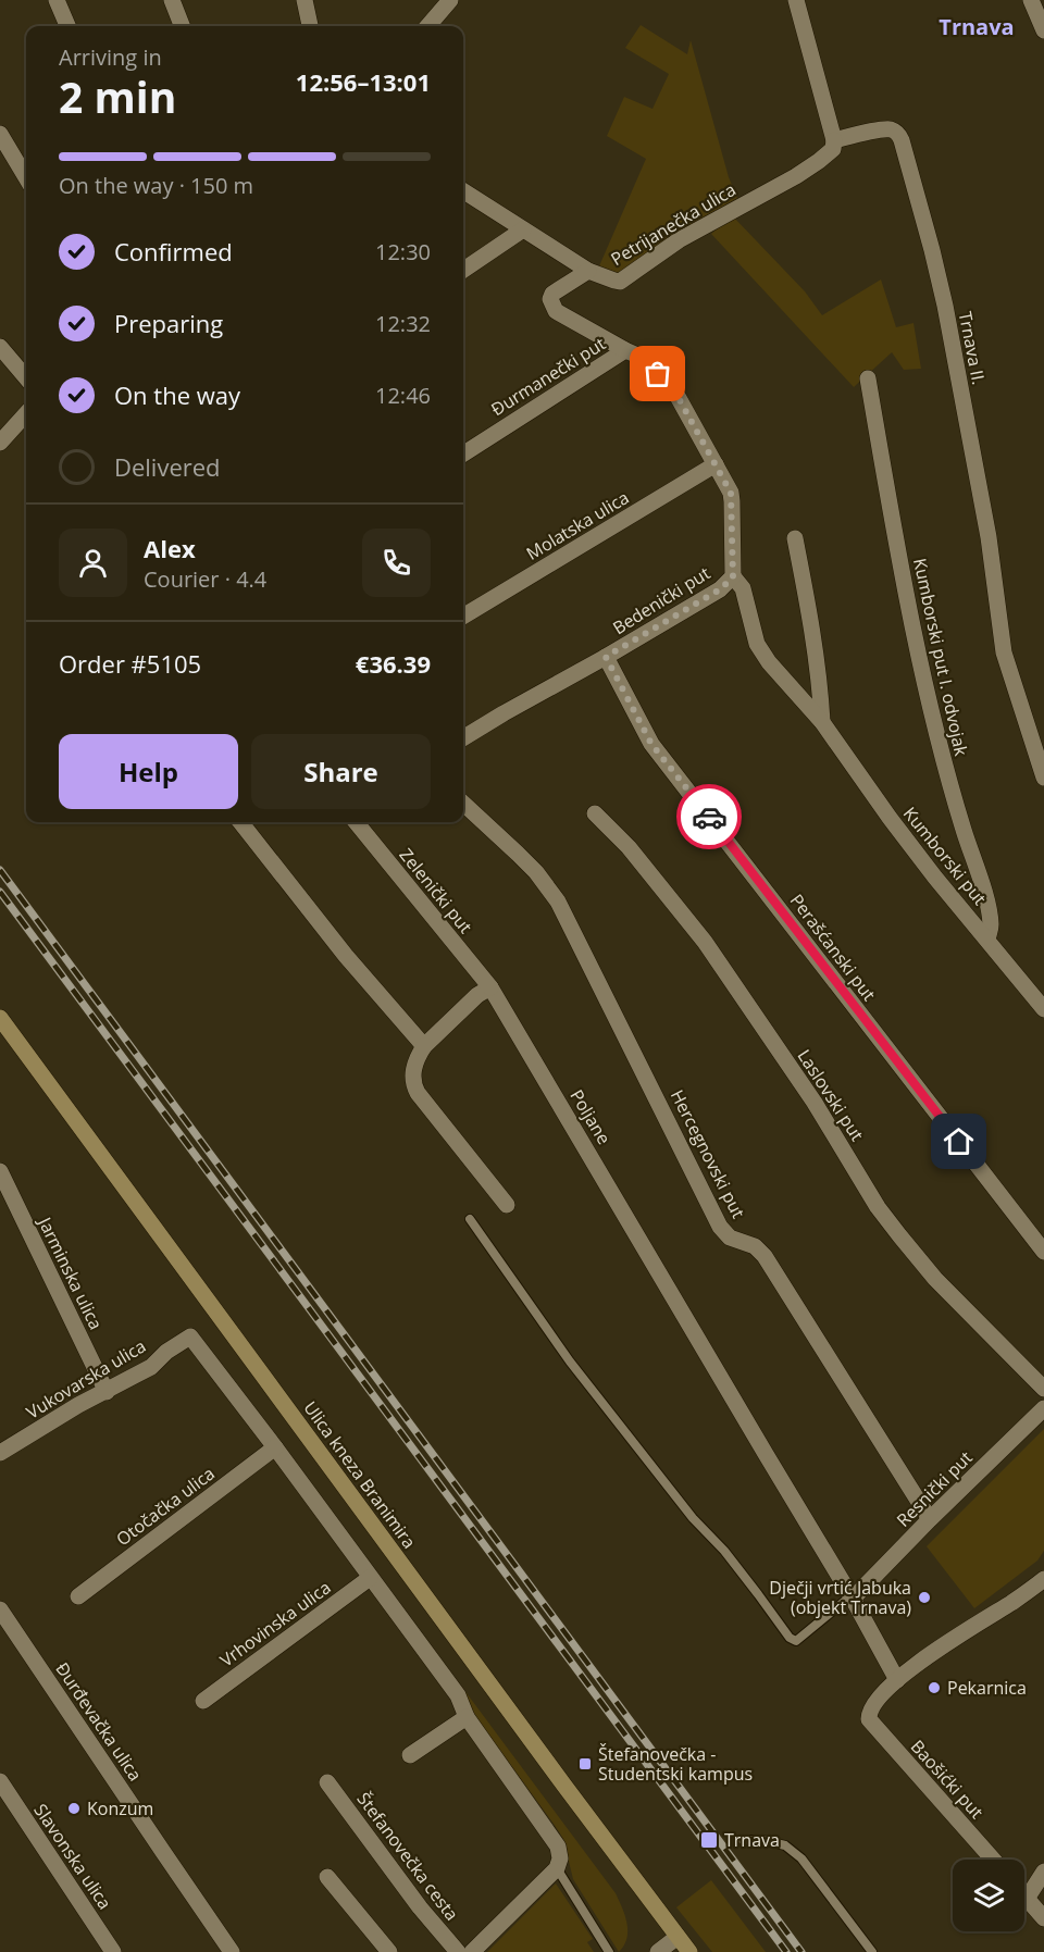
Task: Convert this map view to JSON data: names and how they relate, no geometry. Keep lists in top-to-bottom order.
{
  "streets": {
    "main road": ["Ulica kneza Branimira"],
    "street": [
      "Petrijanečka ulica",
      "Trnava II.",
      "Đurmanečki put",
      "Molatska ulica",
      "Bedenički put",
      "Kumborski put I. odvojak",
      "Kumborski put",
      "Zelenički put",
      "Perašćanski put",
      "Laslovski put",
      "Poljane",
      "Hercegnovski put",
      "Jarminska ulica",
      "Vukovarska ulica",
      "Resnički put",
      "Otočačka ulica",
      "Vrhovinska ulica",
      "Đurđevačka ulica",
      "Baošićki put",
      "Slavonska ulica",
      "Štefanovečka cesta"
    ]
  },
  "crossings": [
    ["Petrijanečka ulica", "Trnava II."],
    ["Petrijanečka ulica", "Bedenički put"],
    ["Đurmanečki put", "Bedenički put"],
    ["Molatska ulica", "Bedenički put"],
    ["Bedenički put", "Kumborski put"],
    ["Bedenički put", "Perašćanski put"],
    ["Kumborski put I. odvojak", "Kumborski put"],
    ["Zelenički put", "Poljane"],
    ["Poljane", "Resnički put"],
    ["Poljane", "Baošićki put"],
    ["Hercegnovski put", "Resnički put"],
    ["Jarminska ulica", "Vukovarska ulica"],
    ["Vukovarska ulica", "Otočačka ulica"]
  ],
  "districts": ["Trnava"],
  "places": {
    "other": ["Dječji vrtić Jabuka (objekt Trnava)", "Pekarnica", "Konzum"],
    "transit": ["Štefanovečka - Studentski kampus", "Trnava"]
  },
  "page": {
    "heading": ["2 min", "Arriving in", "12:56–13:01"],
    "panel": [
      "Alex",
      "Courier · 4.4",
      "Order #5105",
      "€36.39"
    ],
    "bar": "On the way · 150 m",
    "list": [
      ["Confirmed", "12:30"],
      ["Preparing", "12:32"],
      ["On the way", "12:46"],
      "Delivered"
    ],
    "buttons": ["Help", "Share"]
  }
}
